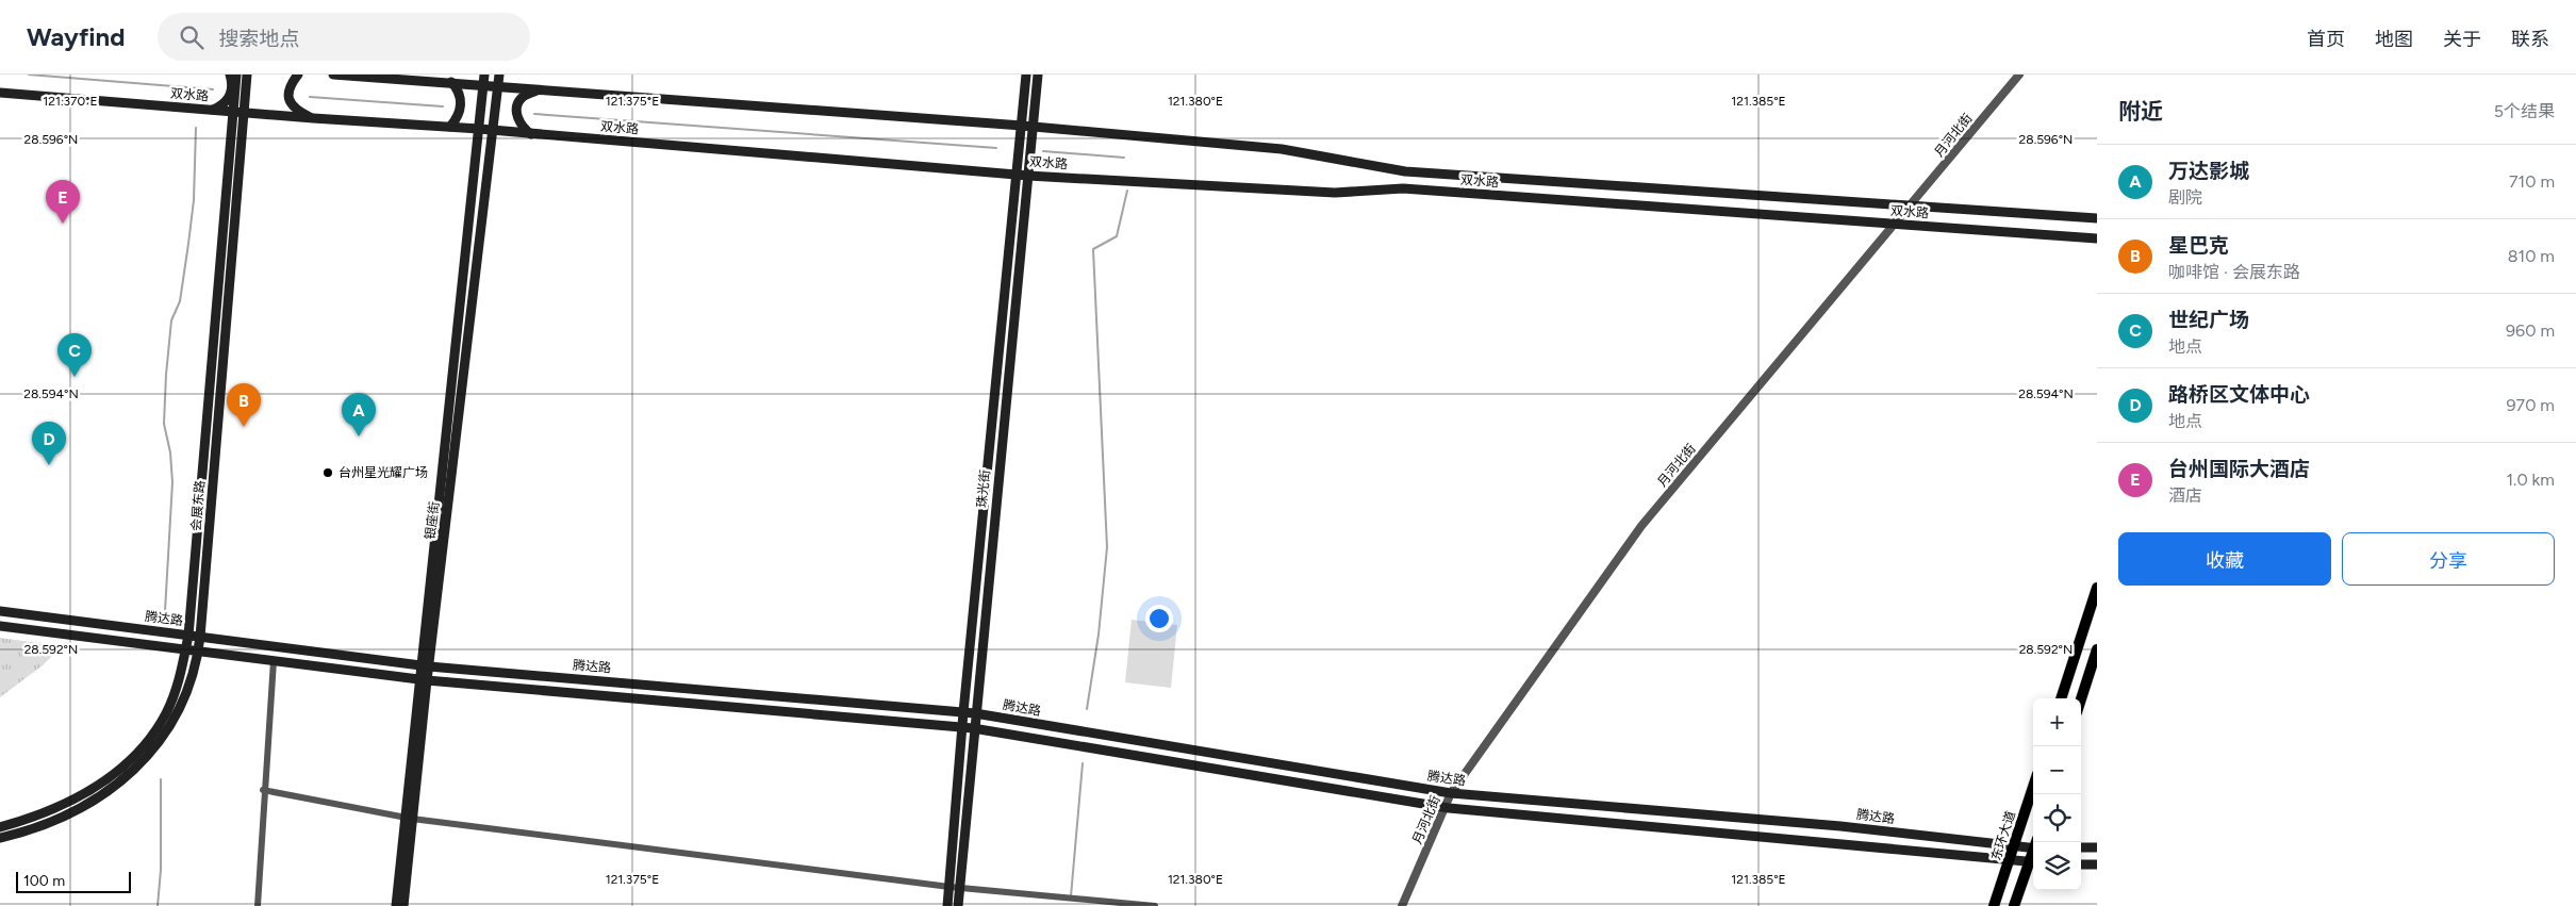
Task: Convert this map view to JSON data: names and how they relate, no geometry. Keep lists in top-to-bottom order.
{
  "streets": {
    "main road": [
      "双水路",
      "珠光街",
      "会展东路",
      "银座街",
      "腾达路",
      "东环大道"
    ],
    "street": ["月河北街"]
  },
  "crossings": [
    ["双水路", "月河北街"],
    ["双水路", "珠光街"],
    ["双水路", "会展东路"],
    ["双水路", "银座街"],
    ["月河北街", "腾达路"],
    ["珠光街", "腾达路"],
    ["会展东路", "腾达路"],
    ["银座街", "腾达路"],
    ["腾达路", "东环大道"]
  ],
  "places": ["台州星光耀广场"],
  "scale_bar": "100 m",
  "page": {
    "header": "Wayfind",
    "search": "搜索地点",
    "nav": [
      "首页",
      "地图",
      "关于",
      "联系"
    ],
    "heading": ["附近", "5个结果"],
    "list": [
      {
        "mark": "A",
        "name": "万达影城",
        "note": "剧院",
        "value": "710 m"
      },
      {
        "mark": "B",
        "name": "星巴克",
        "note": "咖啡馆 · 会展东路",
        "value": "810 m"
      },
      {
        "mark": "C",
        "name": "世纪广场",
        "note": "地点",
        "value": "960 m"
      },
      {
        "mark": "D",
        "name": "路桥区文体中心",
        "note": "地点",
        "value": "970 m"
      },
      {
        "mark": "E",
        "name": "台州国际大酒店",
        "note": "酒店",
        "value": "1.0 km"
      }
    ],
    "pins": [
      "E",
      "C",
      "B",
      "A",
      "D"
    ],
    "buttons": ["收藏", "分享"],
    "map_buttons": ["+", "−"],
    "scale": "100 m"
  },
  "coordinates": [
    "121.370°E",
    "121.375°E",
    "121.380°E",
    "121.385°E",
    "28.596°N",
    "28.594°N",
    "28.592°N"
  ]
}
